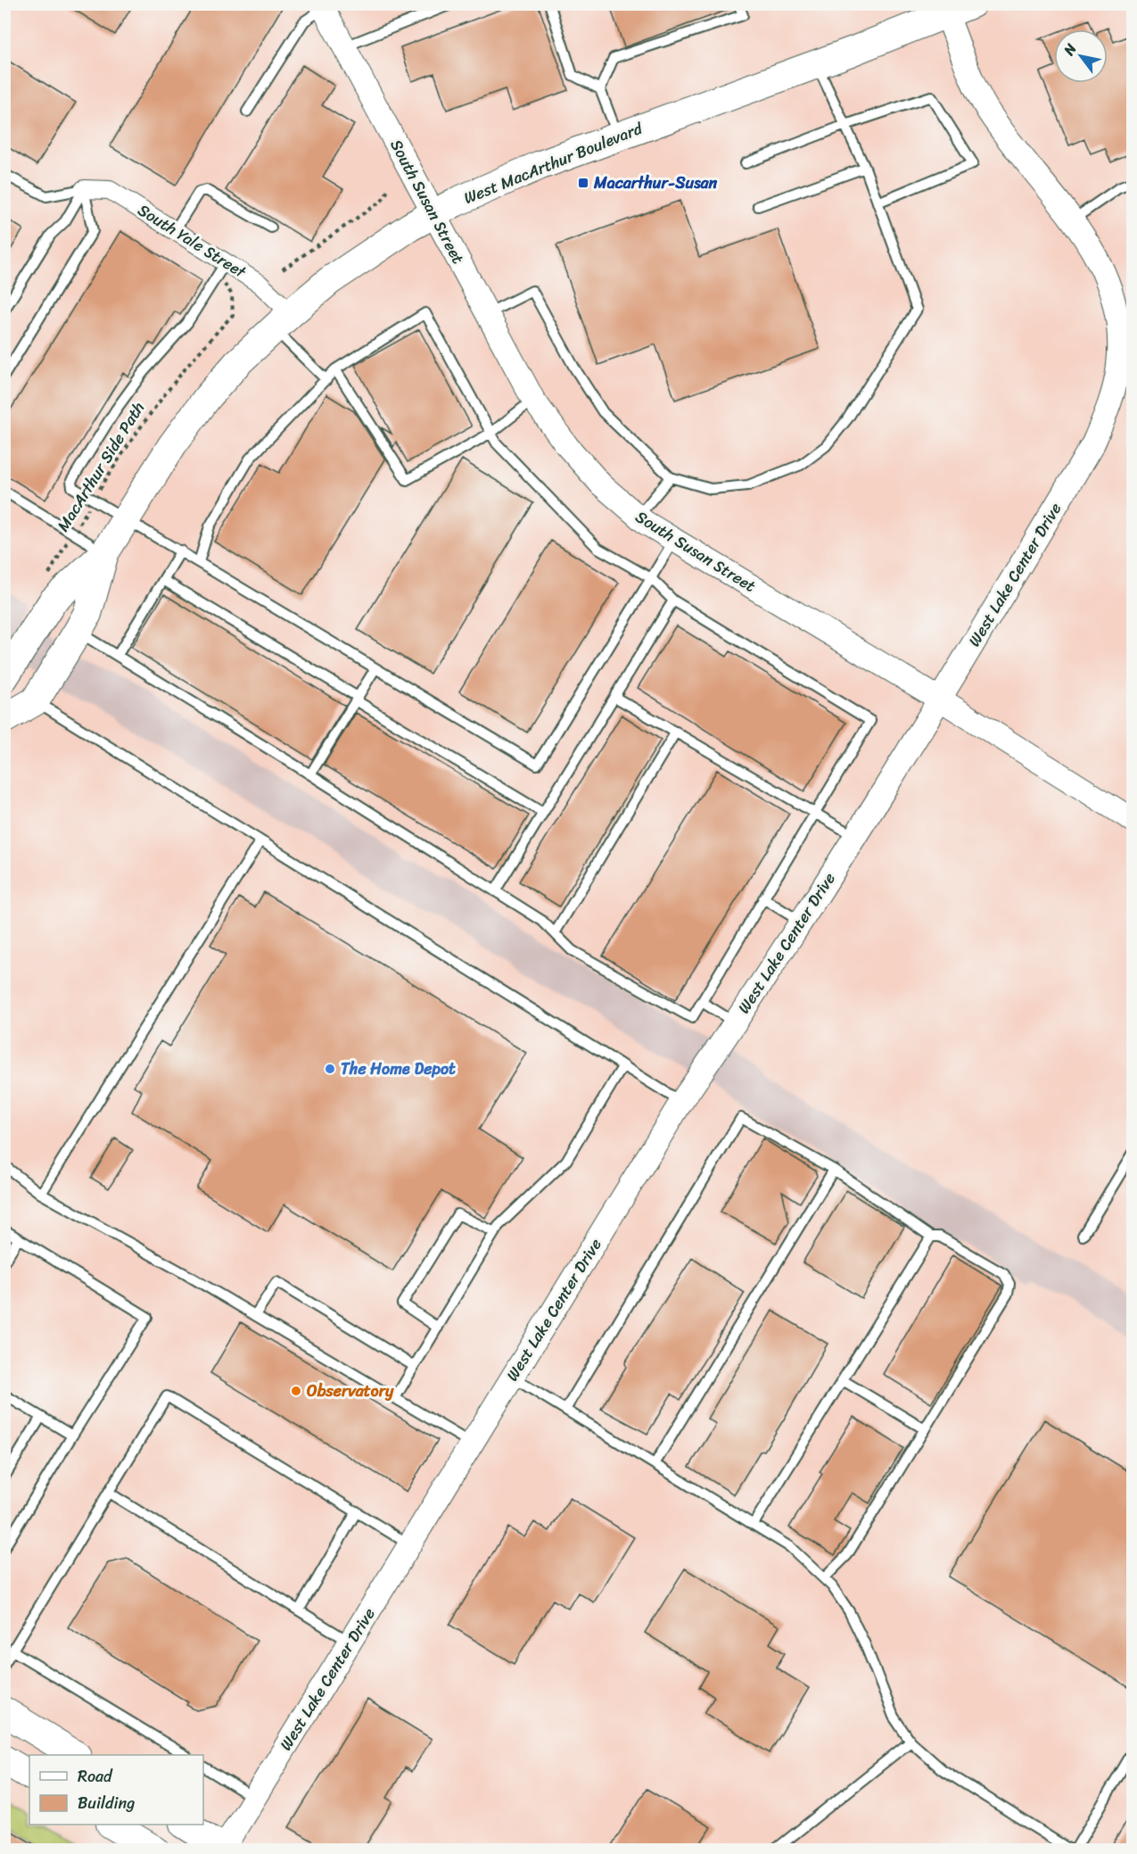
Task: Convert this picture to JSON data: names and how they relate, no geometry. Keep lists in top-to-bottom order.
{
  "streets": {
    "main road": ["West MacArthur Boulevard"],
    "street": ["South Susan Street", "South Yale Street", "West Lake Center Drive"],
    "path": ["MacArthur Side Path"]
  },
  "crossings": [
    ["West MacArthur Boulevard", "South Susan Street"],
    ["West MacArthur Boulevard", "South Yale Street"],
    ["West MacArthur Boulevard", "West Lake Center Drive"],
    ["South Susan Street", "West Lake Center Drive"]
  ],
  "places": {
    "transit": ["Macarthur-Susan"],
    "other": ["The Home Depot", "Observatory"]
  },
  "legend": ["Road", "Building"],
  "north": "top left"
}
